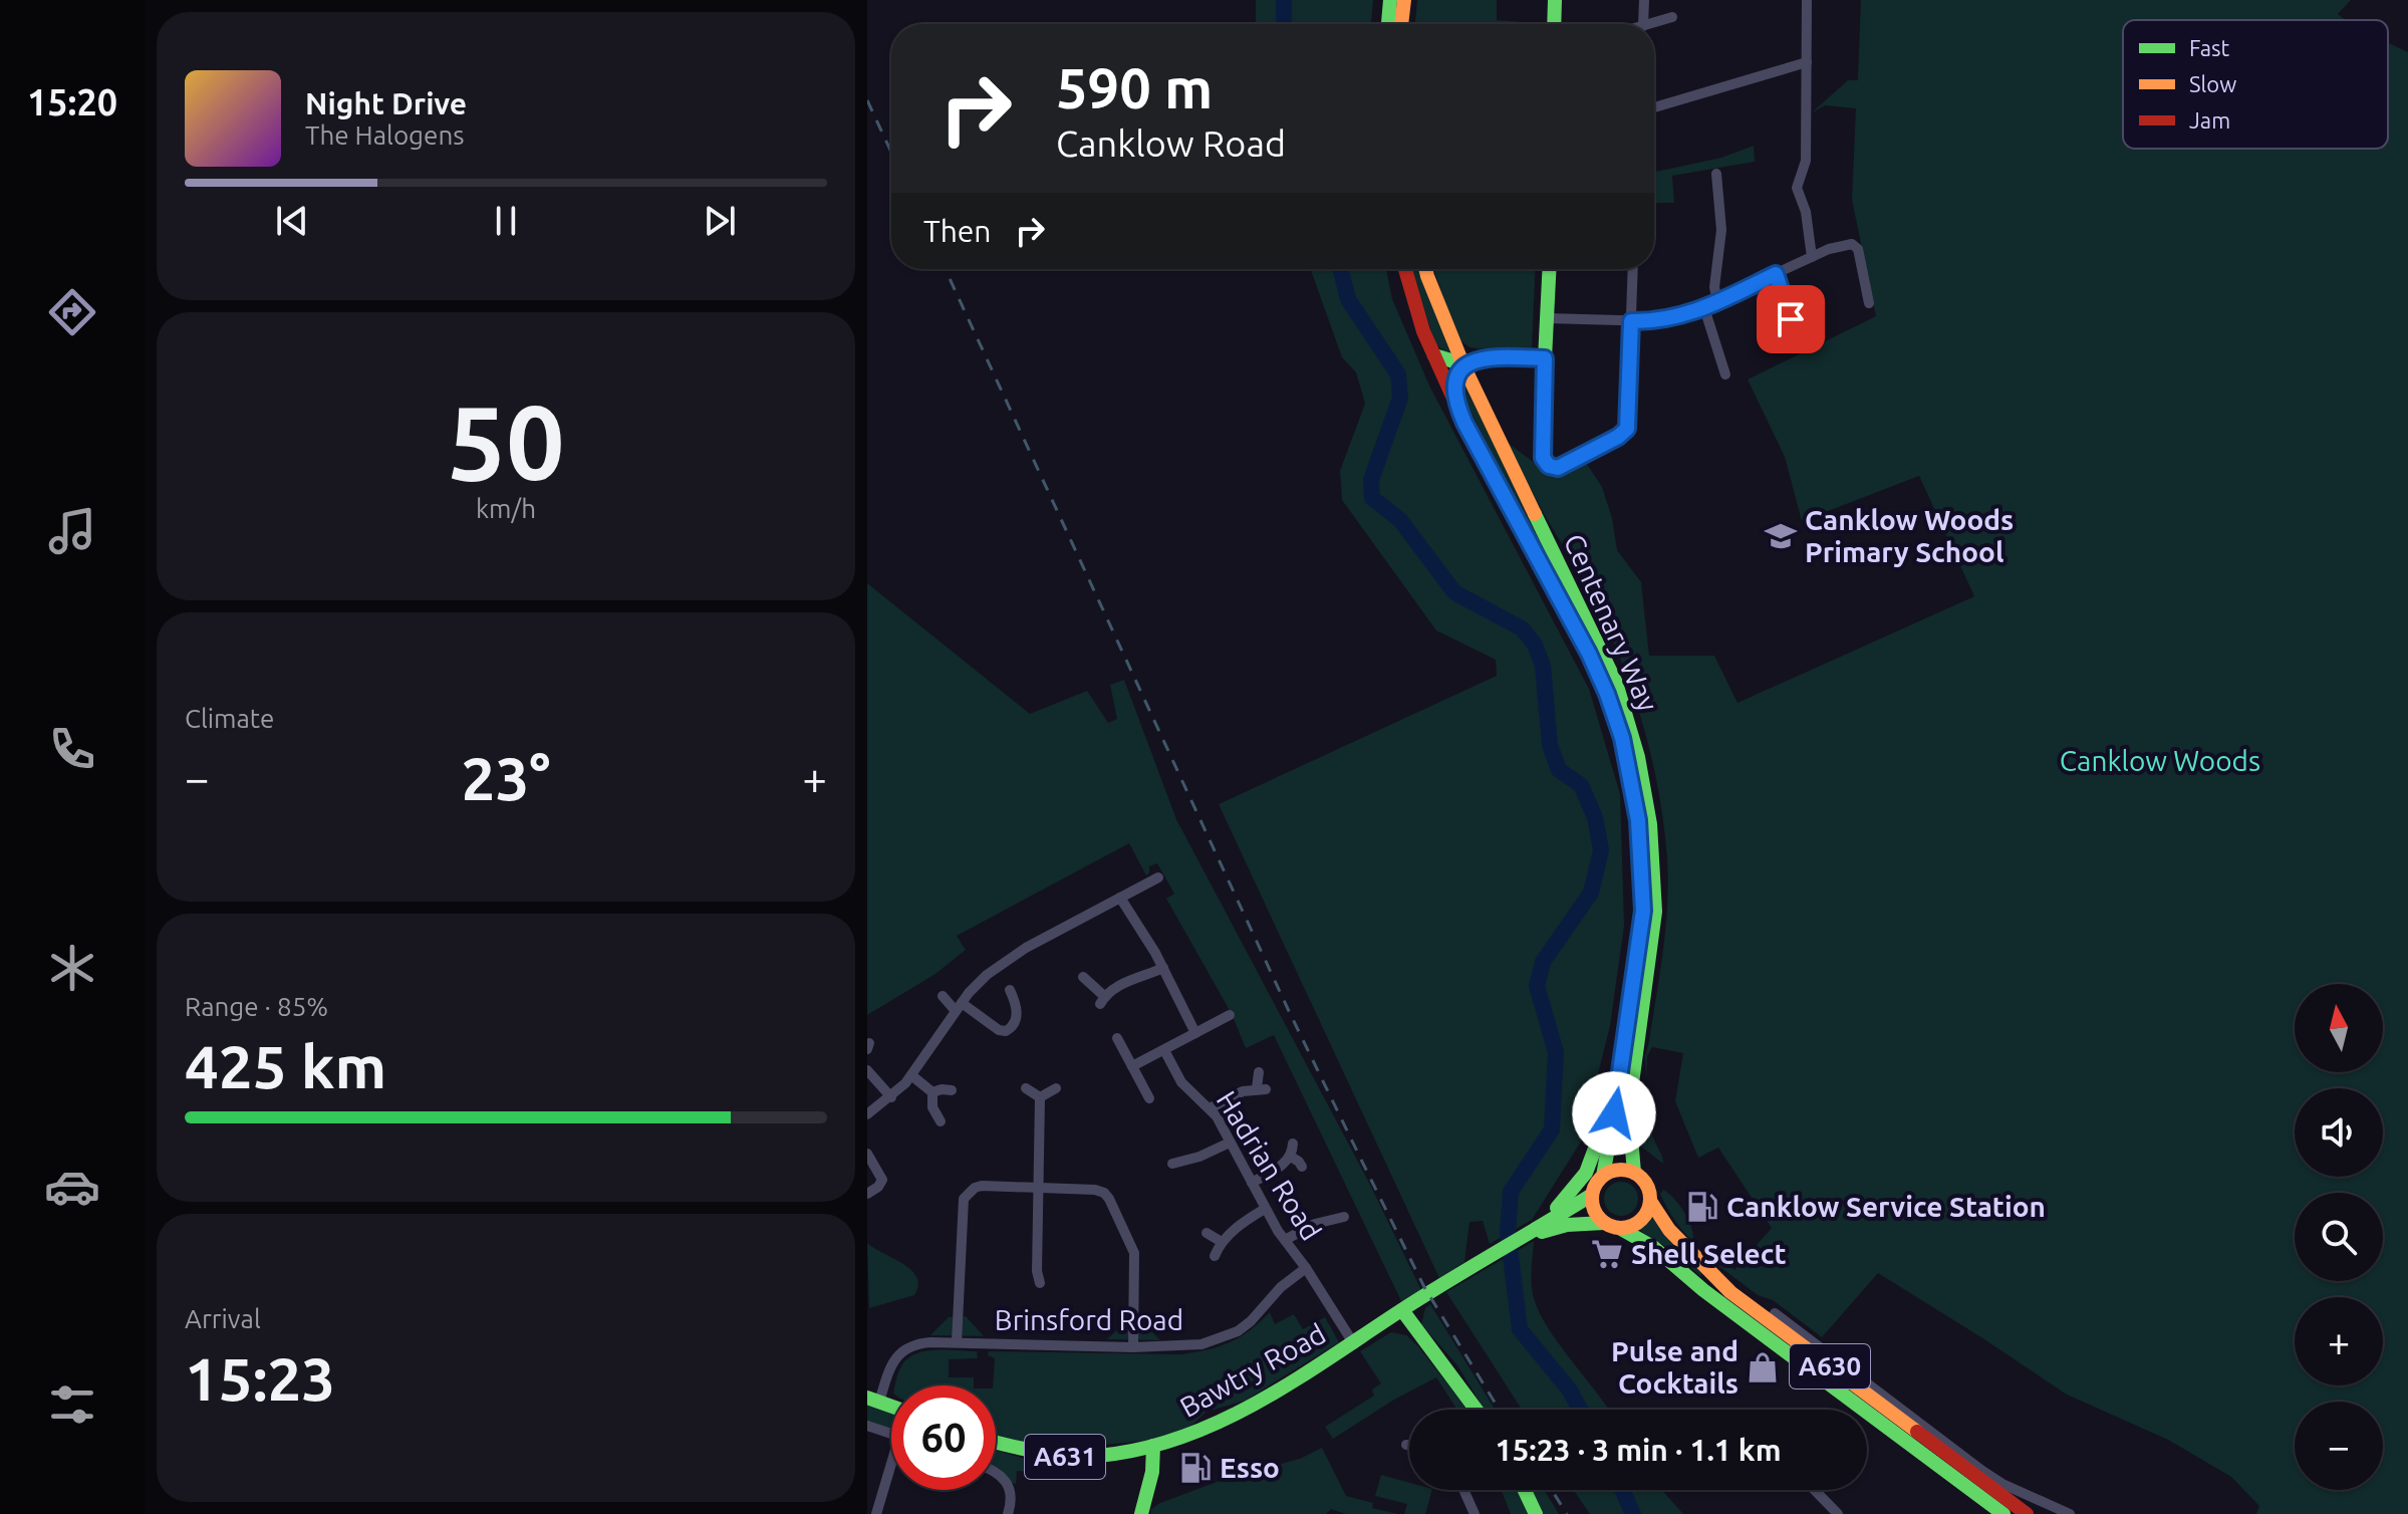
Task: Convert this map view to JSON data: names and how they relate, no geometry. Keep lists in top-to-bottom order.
{
  "streets": {
    "main road": [
      "Centenary Way",
      "A630",
      "Bawtry Road",
      "A631"
    ],
    "street": ["Hadrian Road", "Brinsford Road"]
  },
  "crossings": [
    ["Centenary Way", "A630"],
    ["Centenary Way", "Bawtry Road"],
    ["Hadrian Road", "Brinsford Road"],
    ["Hadrian Road", "Bawtry Road"],
    ["A630", "Bawtry Road"]
  ],
  "parks": ["Canklow Woods"],
  "places": {
    "school or university": ["Canklow Woods Primary School"],
    "fuel station": ["Canklow Service Station", "Esso"],
    "supermarket": ["Shell Select"],
    "shop": ["Pulse and Cocktails"]
  },
  "legend": ["Fast", "Slow", "Jam"],
  "north": "top",
  "page": {
    "tabs": "15:20",
    "turn": ["590 m", "Canklow Road"],
    "song": ["Night Drive", "The Halogens"],
    "then": "Then",
    "tile": [
      ["50", "km/h"],
      "Climate",
      ["Range · 85%", "425 km"],
      ["Arrival", "15:23"]
    ],
    "heat": ["−", "23°", "+"],
    "map_buttons": ["+", "−"],
    "limit": "60",
    "trip": "15:23 · 3 min · 1.1 km"
  }
}
